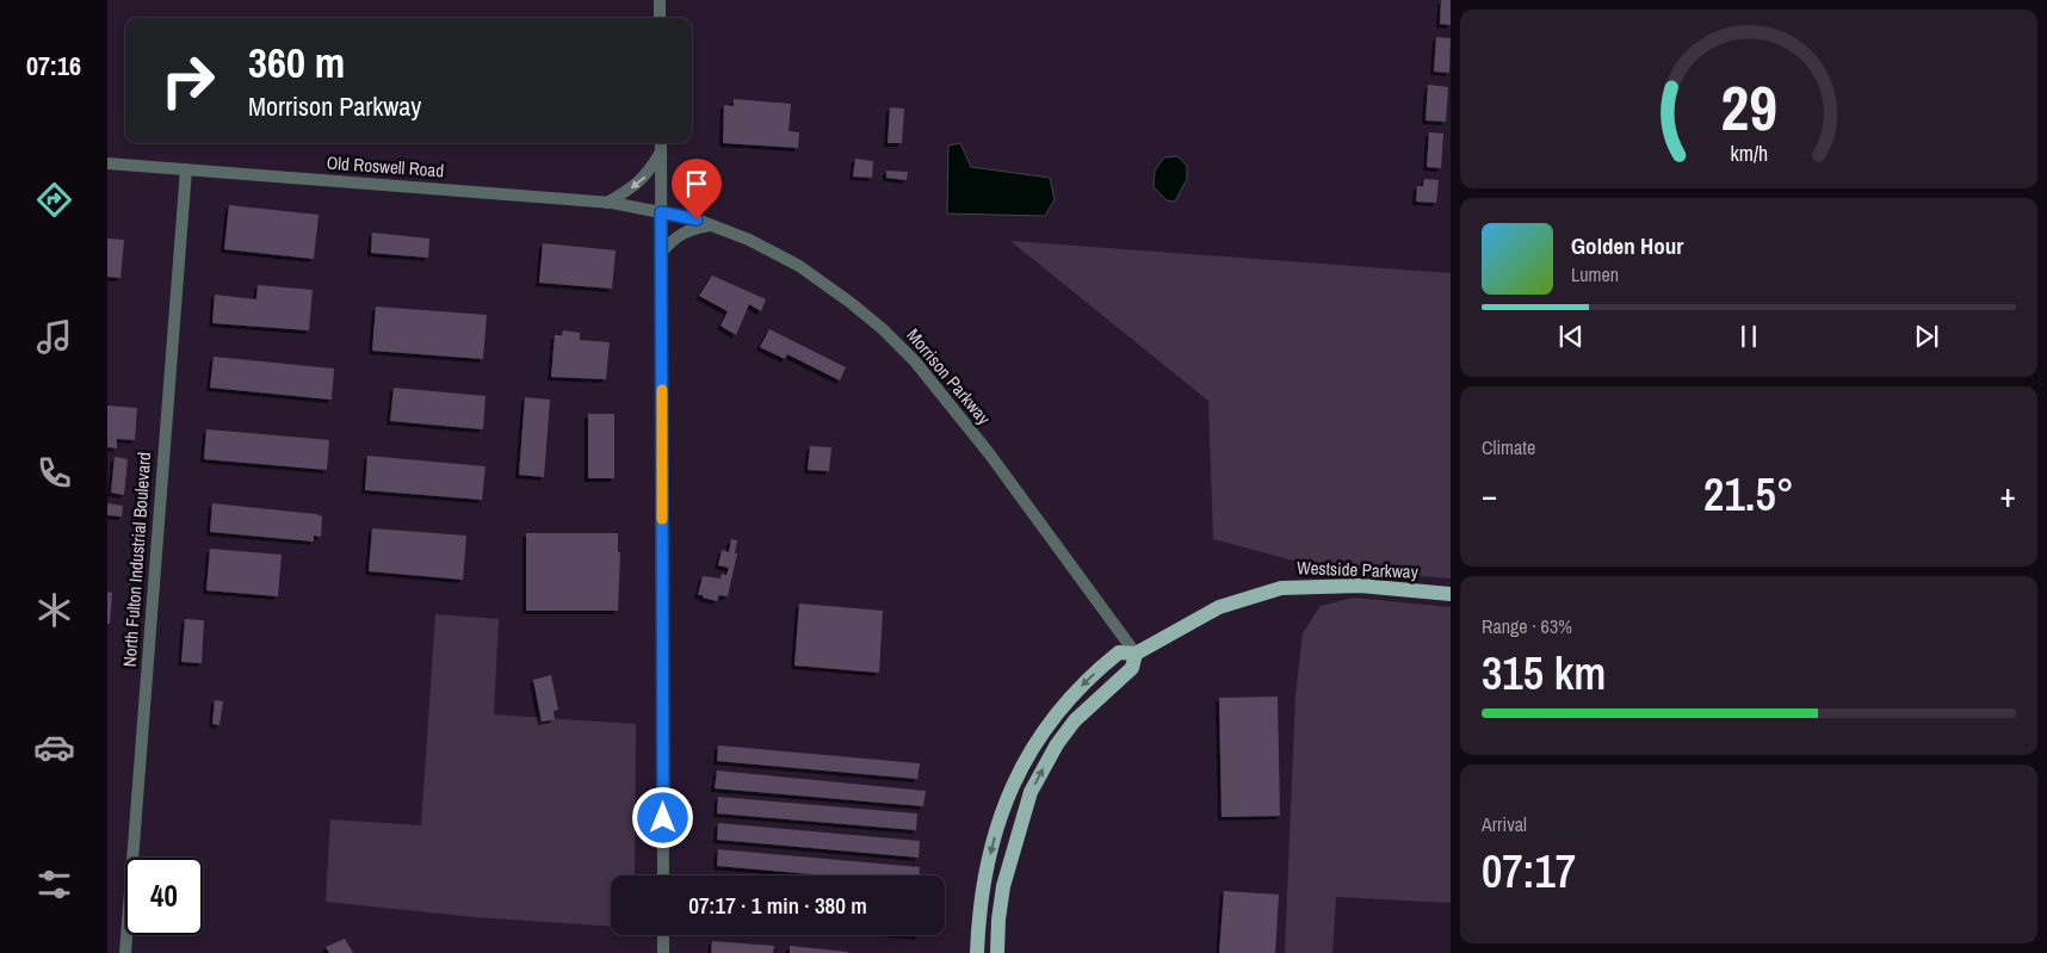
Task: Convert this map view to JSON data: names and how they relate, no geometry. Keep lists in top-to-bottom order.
{
  "streets": {
    "main road": ["Westside Parkway"],
    "street": ["Old Roswell Road", "Morrison Parkway", "North Fulton Industrial Boulevard"]
  },
  "crossings": [
    ["Old Roswell Road", "Morrison Parkway"],
    ["Old Roswell Road", "North Fulton Industrial Boulevard"],
    ["Morrison Parkway", "Westside Parkway"]
  ],
  "page": {
    "tabs": "07:16",
    "turn": ["360 m", "Morrison Parkway"],
    "song": ["Golden Hour", "Lumen"],
    "tile": [
      "Climate",
      ["Range · 63%", "315 km"],
      ["Arrival", "07:17"]
    ],
    "heat": ["−", "21.5°", "+"],
    "limit": "40",
    "trip": "07:17 · 1 min · 380 m",
    "gauge": ["29", "km/h"]
  }
}
